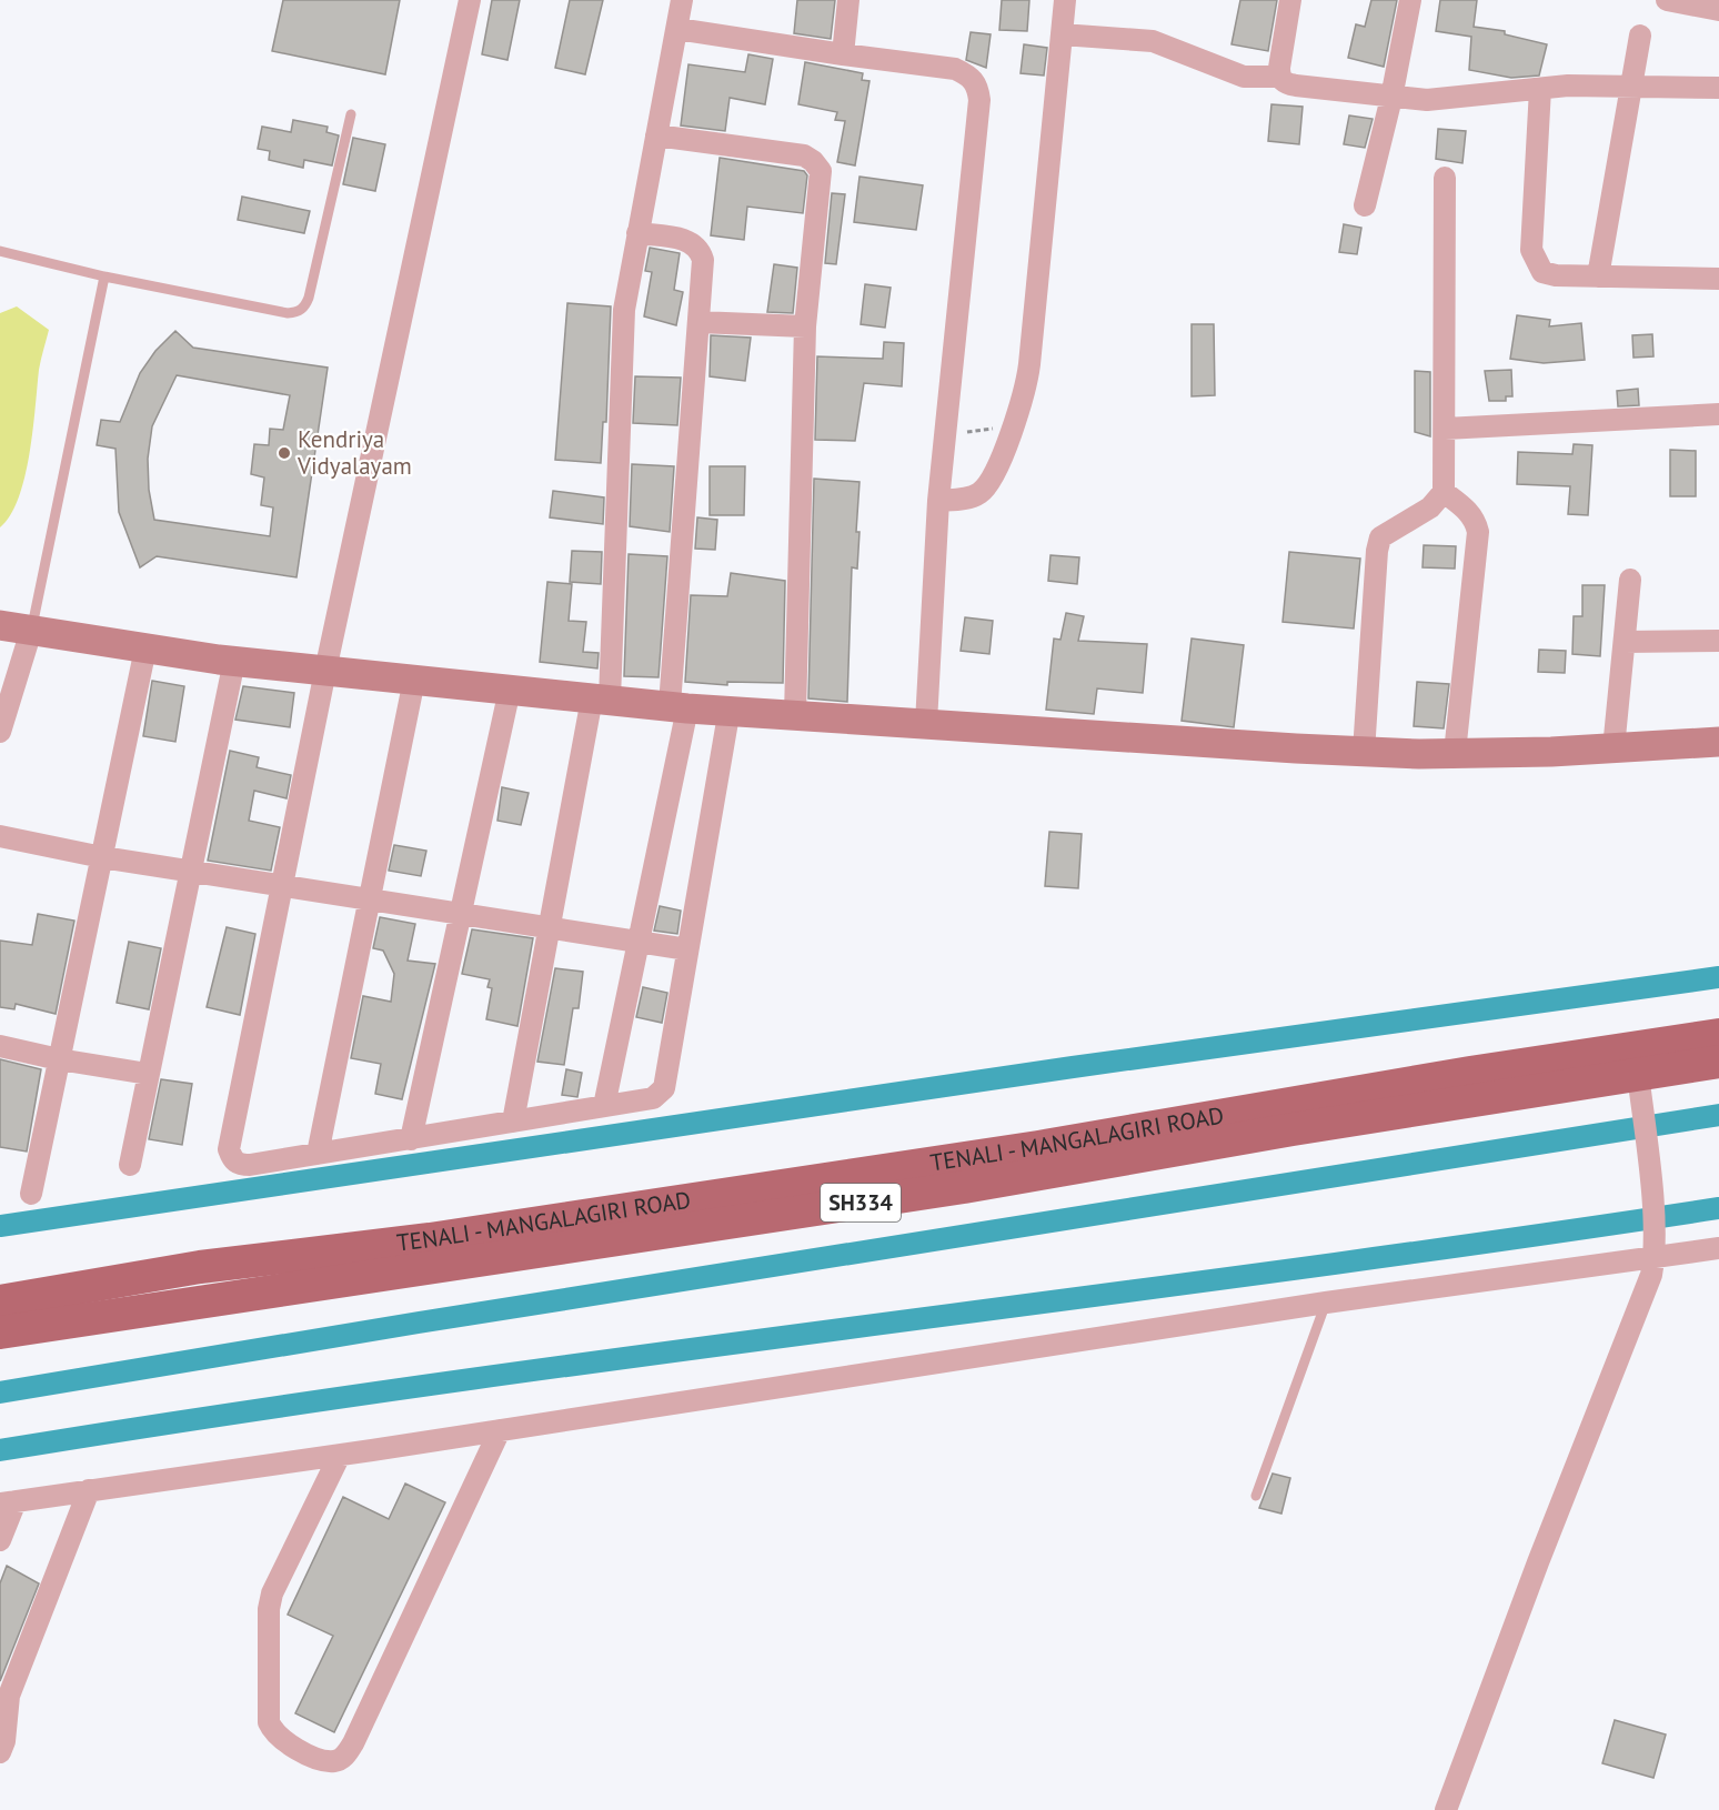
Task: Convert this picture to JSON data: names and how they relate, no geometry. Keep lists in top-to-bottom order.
{
  "streets": {
    "main road": ["TENALI - MANGALAGIRI ROAD", "SH334"]
  },
  "places": ["Kendriya Vidyalayam"]
}
